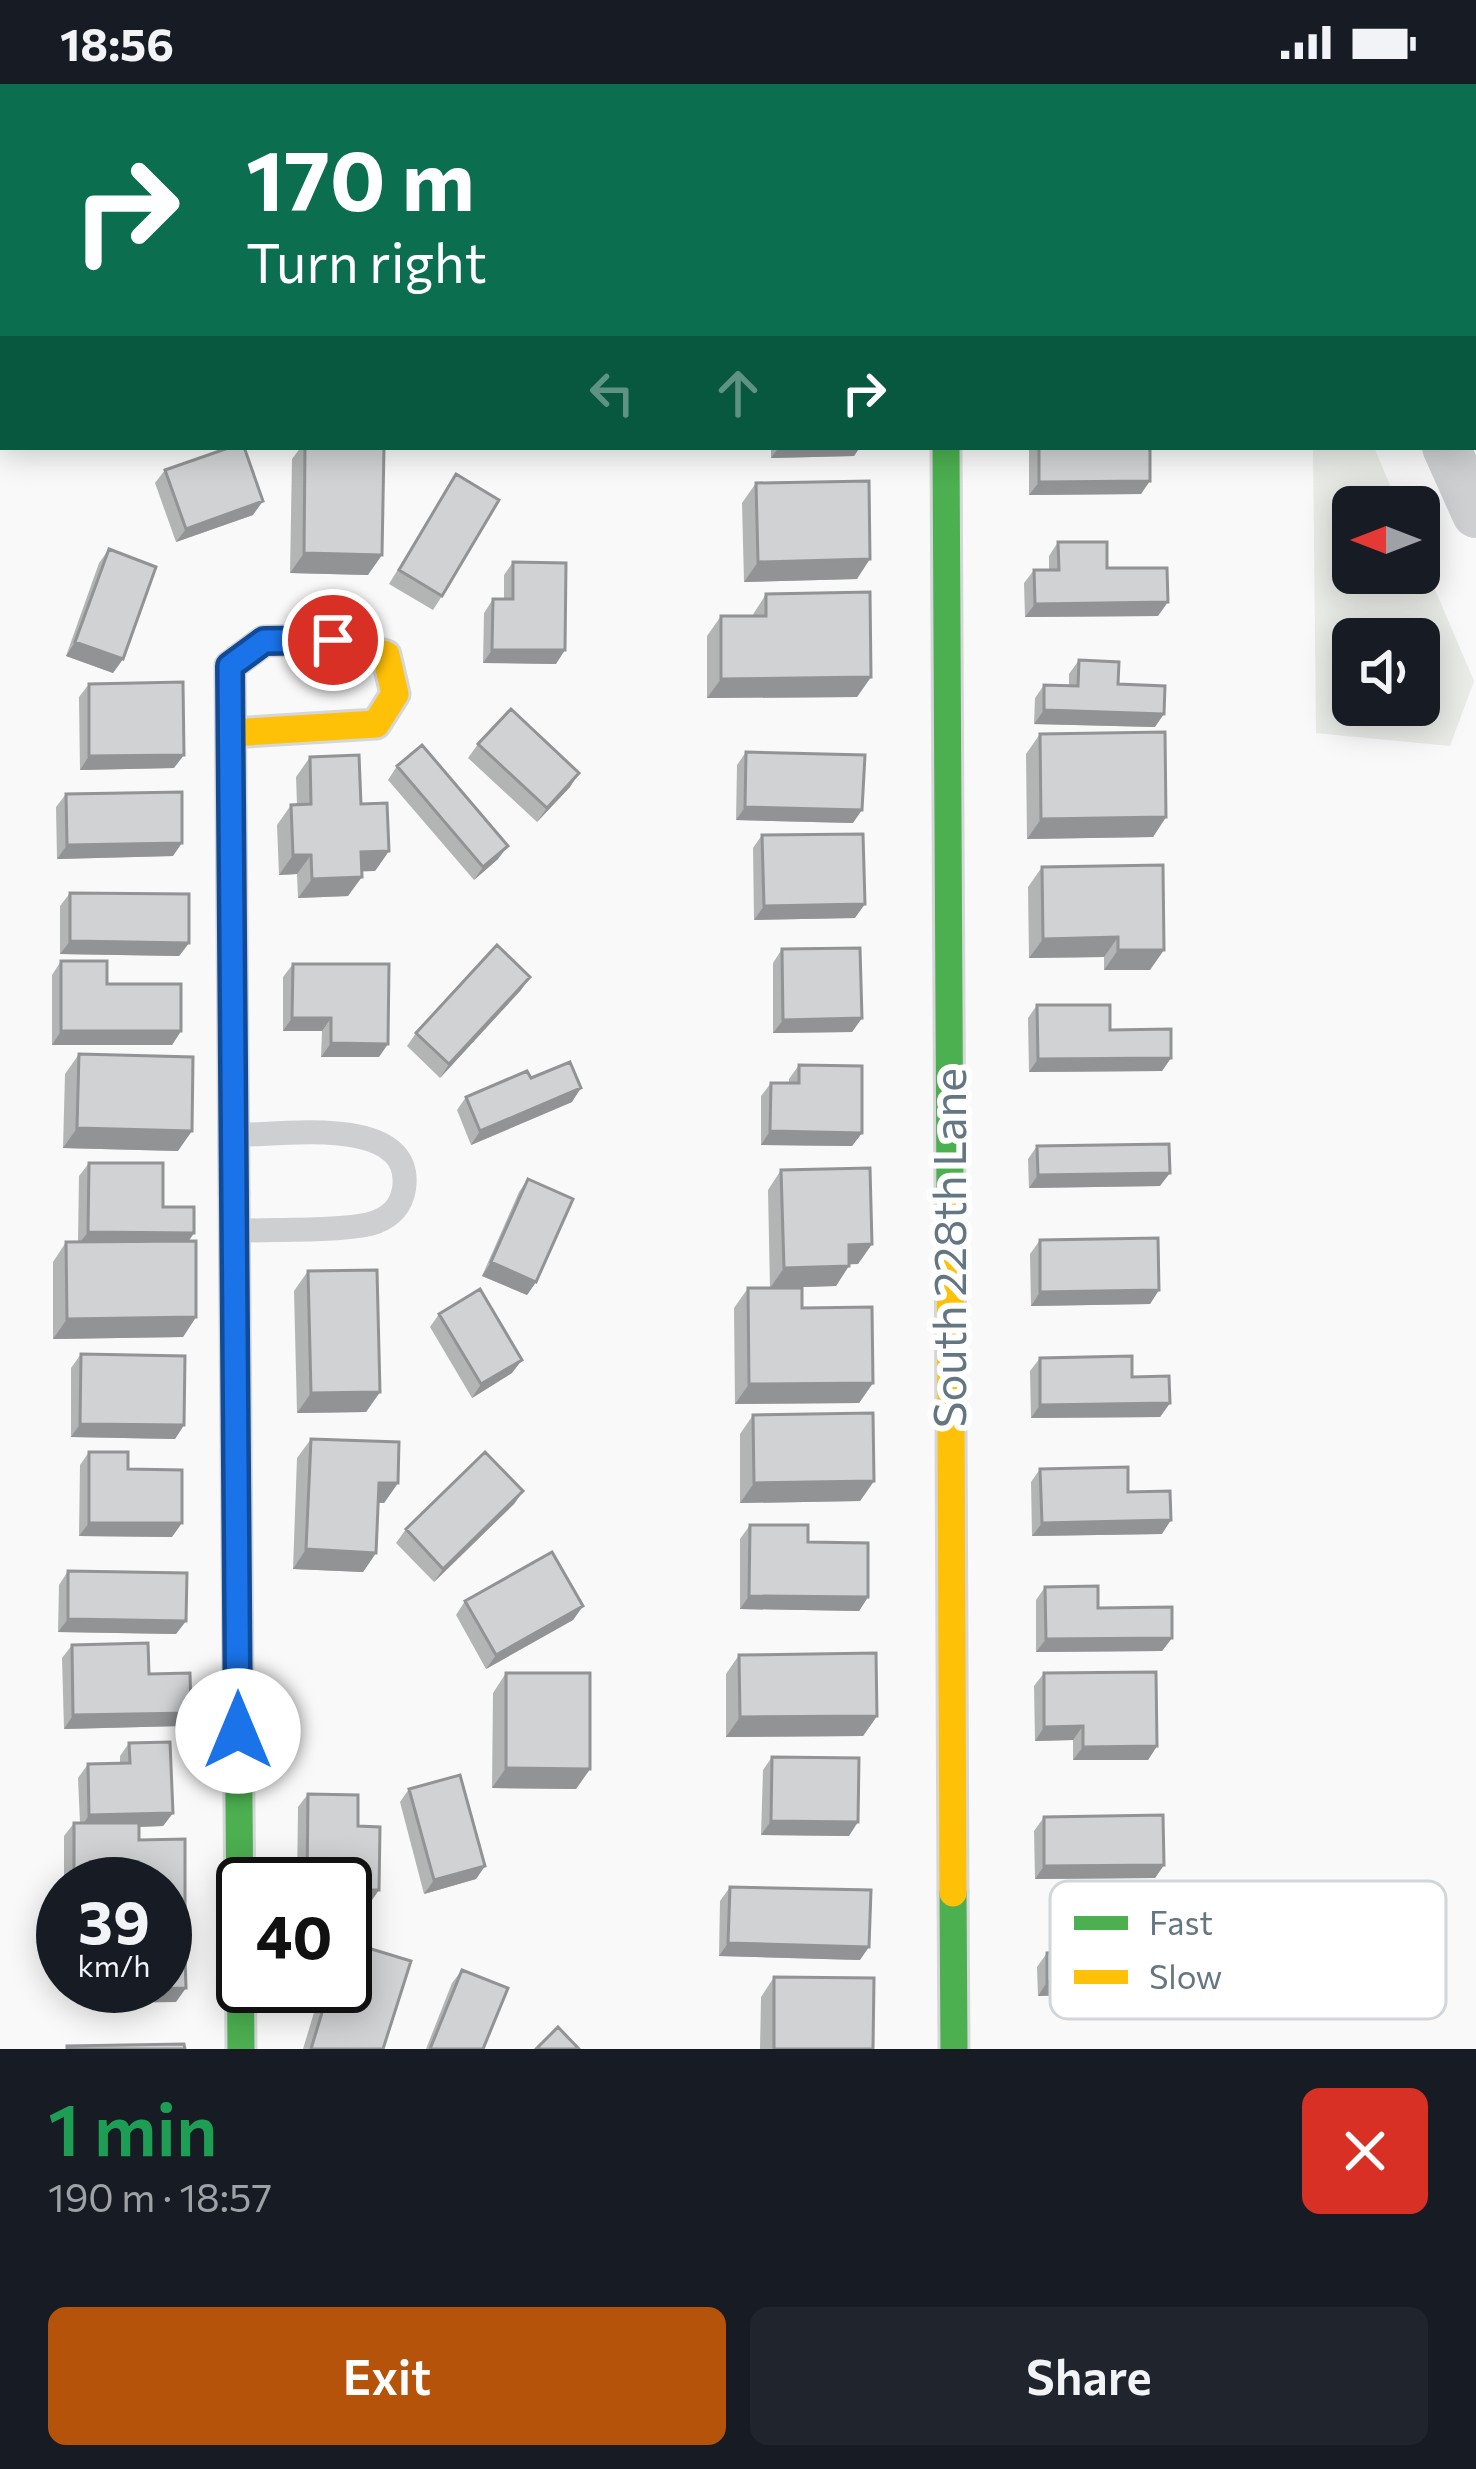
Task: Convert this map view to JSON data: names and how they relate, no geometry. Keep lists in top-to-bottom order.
{
  "streets": {
    "street": ["South 228th Lane"]
  },
  "legend": ["Fast", "Slow"],
  "north": "left",
  "page": {
    "status": "18:56",
    "turn": ["170 m", "Turn right"],
    "speed": "39 km/h",
    "limit": "40",
    "heading": ["1 min", "190 m · 18:57"],
    "buttons": ["Exit", "Share"]
  }
}
